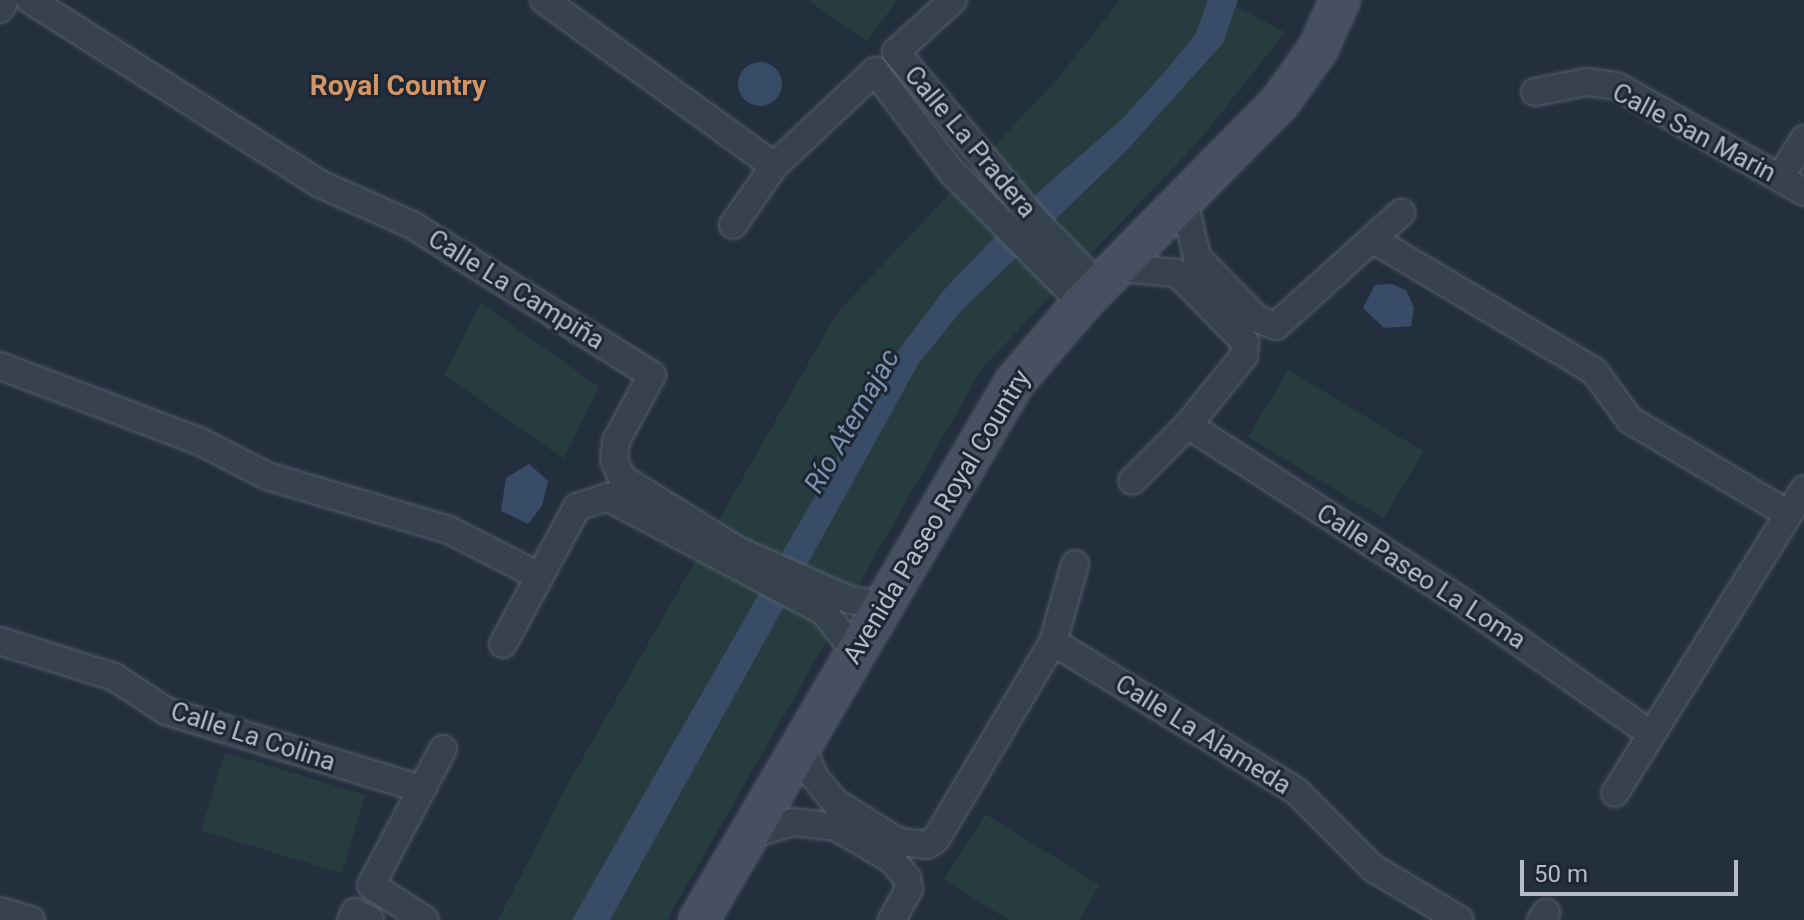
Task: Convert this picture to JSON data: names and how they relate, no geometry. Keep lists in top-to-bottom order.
{
  "streets": {
    "street": [
      "Calle San Marin",
      "Calle La Pradera",
      "Calle La Campiña",
      "Avenida Paseo Royal Country",
      "Calle Paseo La Loma",
      "Calle La Alameda",
      "Calle La Colina"
    ]
  },
  "crossings": [
    ["Calle La Pradera", "Avenida Paseo Royal Country"],
    ["Calle La Campiña", "Avenida Paseo Royal Country"]
  ],
  "districts": ["Royal Country"],
  "water": ["Río Atemajac"],
  "scale_bar": "50 m"
}
